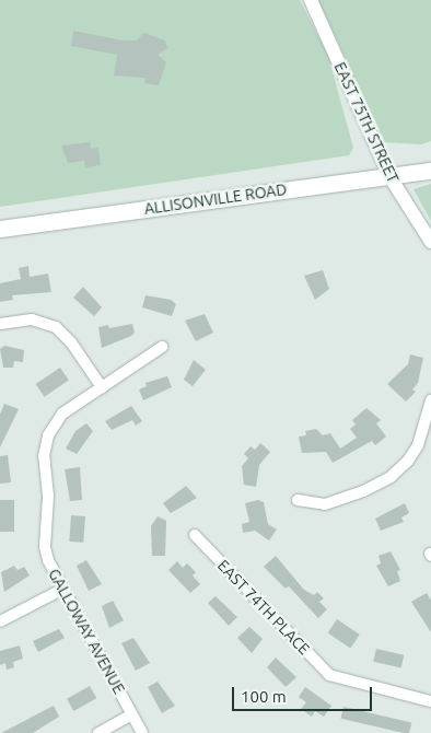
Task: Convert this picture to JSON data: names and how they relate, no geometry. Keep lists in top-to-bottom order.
{
  "streets": {
    "main road": ["ALLISONVILLE ROAD"],
    "street": ["EAST 75TH STREET", "EAST 74TH PLACE", "GALLOWAY AVENUE"]
  },
  "crossings": [
    ["EAST 75TH STREET", "ALLISONVILLE ROAD"]
  ],
  "scale_bar": "100 m"
}
